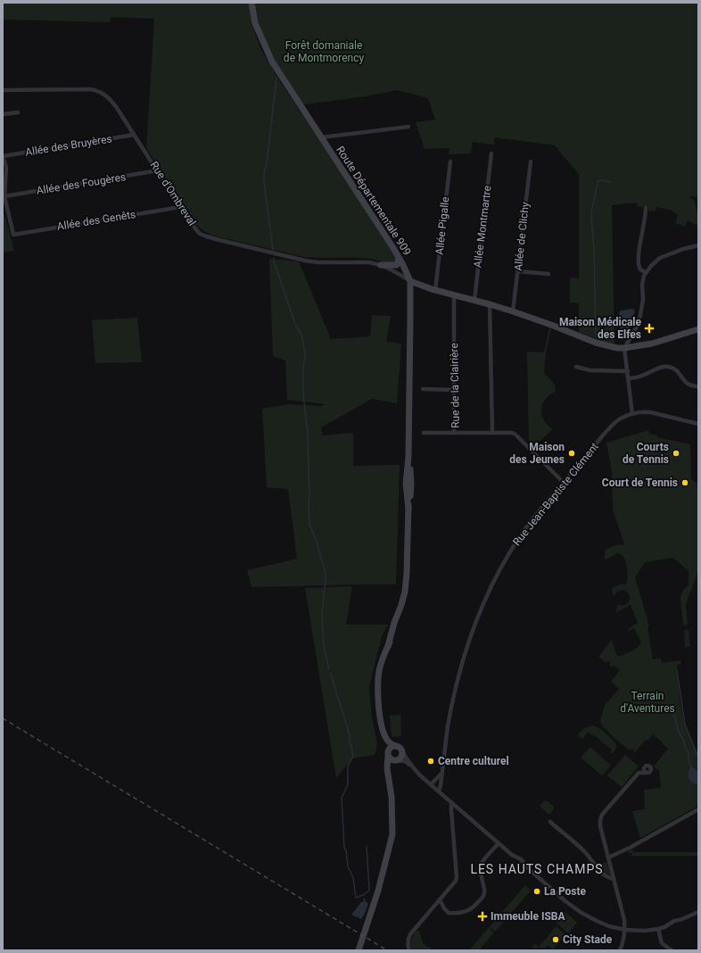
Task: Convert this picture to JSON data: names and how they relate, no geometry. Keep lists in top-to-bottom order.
{
  "streets": {
    "main road": ["Route Départementale 909"],
    "street": [
      "Allée des Bruyères",
      "Allée des Fougères",
      "Rue d'Ombreval",
      "Allée des Genêts",
      "Allée Pigalle",
      "Allée Montmartre",
      "Allée de Clichy",
      "Rue de la Clairière",
      "Rue Jean-Baptiste Clément"
    ]
  },
  "crossings": [
    ["Allée des Bruyères", "Rue d'Ombreval"],
    ["Allée des Fougères", "Rue d'Ombreval"],
    ["Allée des Fougères", "Allée des Genêts"],
    ["Rue d'Ombreval", "Route Départementale 909"],
    ["Rue d'Ombreval", "Allée des Genêts"],
    ["Rue de la Clairière", "Rue Jean-Baptiste Clément"]
  ],
  "districts": ["LES HAUTS CHAMPS"],
  "parks": ["Forêt domaniale de Montmorency", "Terrain d'Aventures"],
  "places": {
    "health": ["Maison Médicale des Elfes", "Immeuble ISBA"],
    "other": [
      "Maison des Jeunes",
      "Courts de Tennis",
      "Court de Tennis",
      "Centre culturel",
      "La Poste",
      "City Stade"
    ]
  }
}
